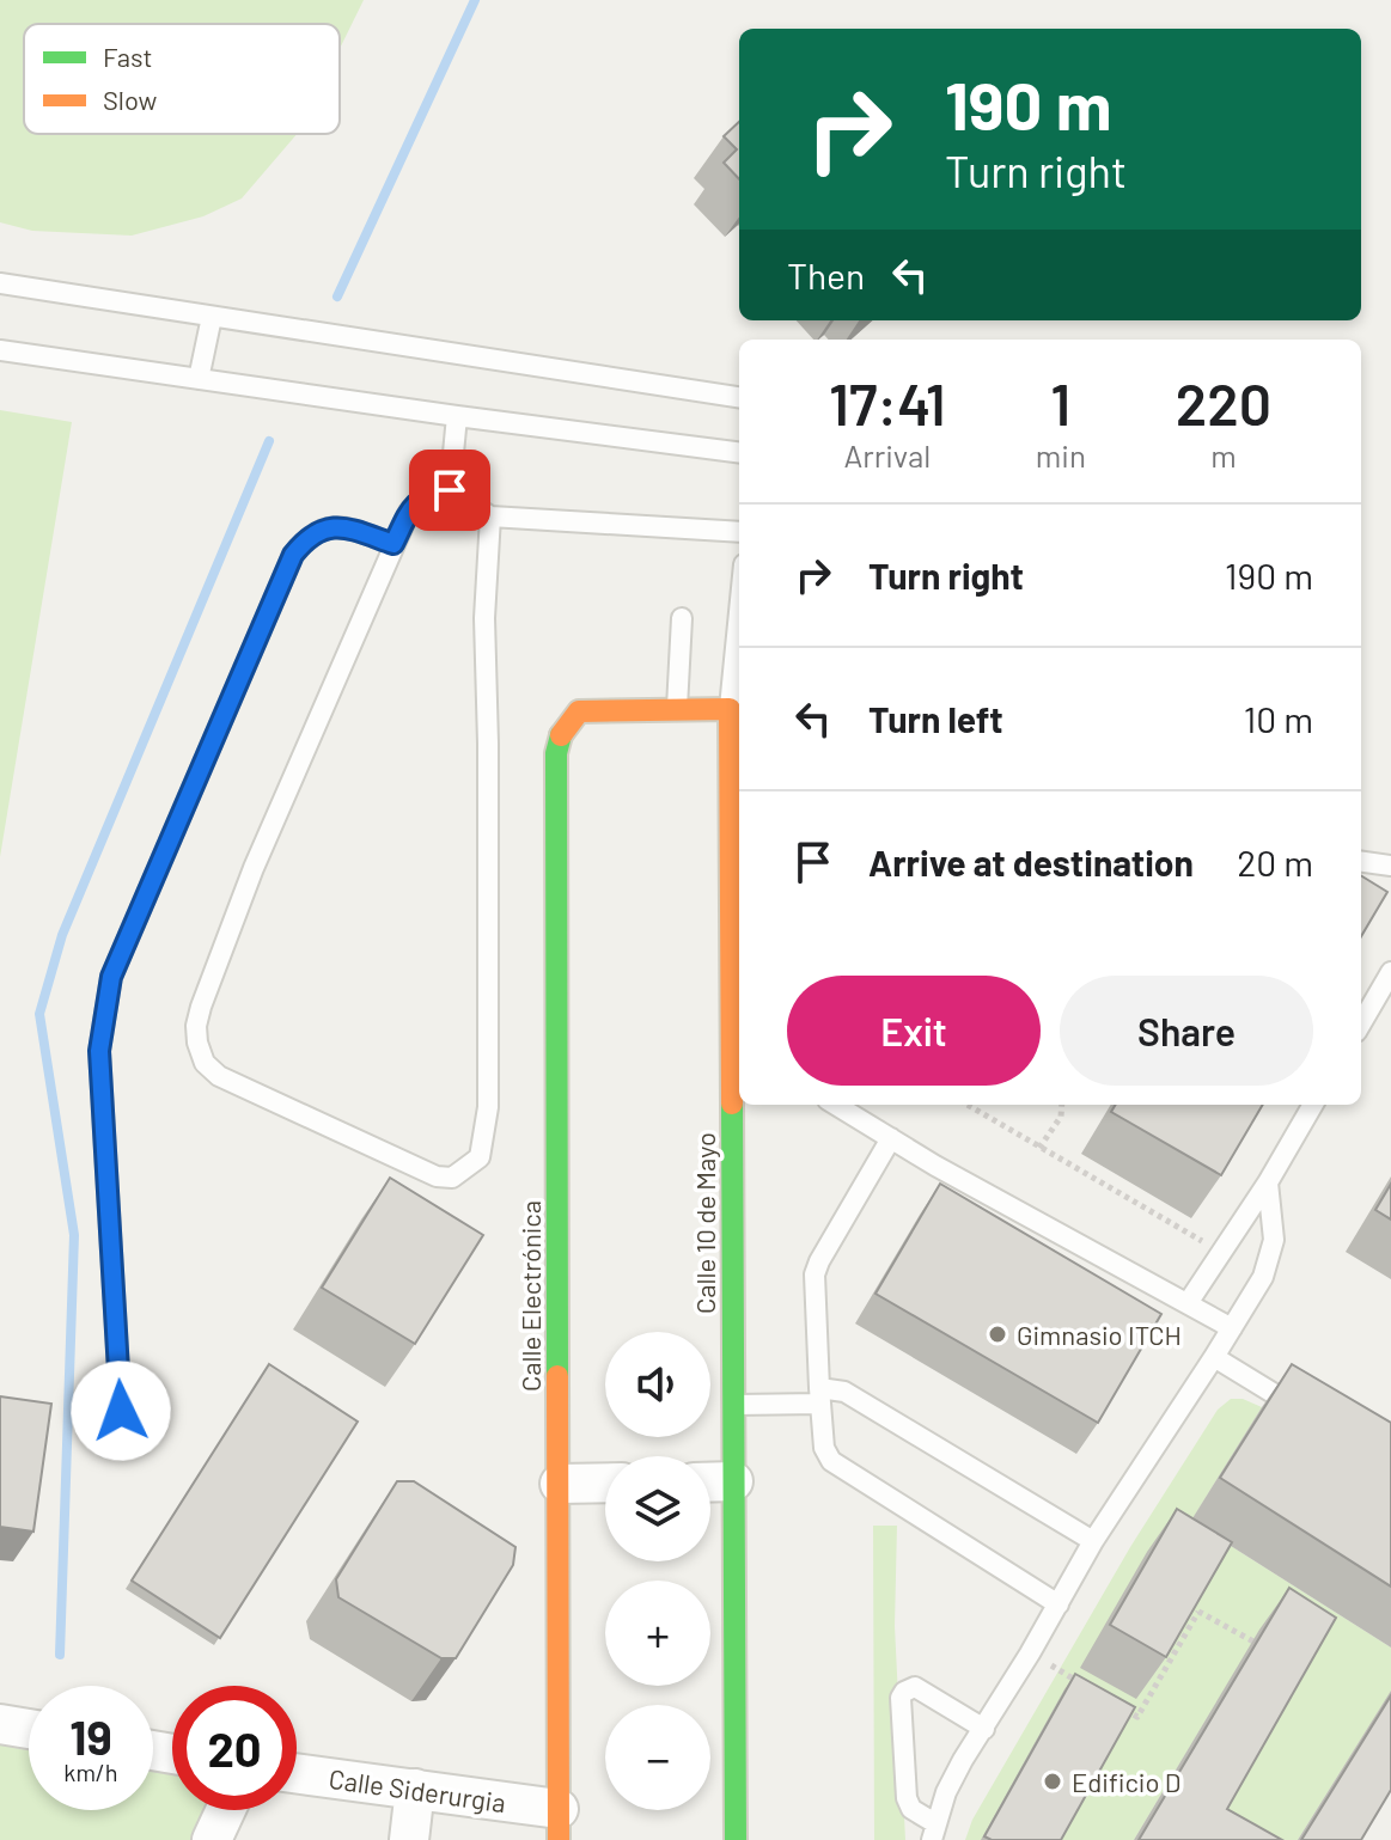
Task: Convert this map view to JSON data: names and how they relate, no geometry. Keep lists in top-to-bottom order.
{
  "streets": {
    "street": ["Calle 10 de Mayo", "Calle Electrónica", "Calle Siderurgia"]
  },
  "crossings": [
    ["Calle Electrónica", "Calle Siderurgia"]
  ],
  "places": ["Gimnasio ITCH", "Edificio D"],
  "legend": ["Fast", "Slow"],
  "page": {
    "turn": ["190 m", "Turn right"],
    "then": "Then",
    "eta": [
      "17:41",
      "Arrival",
      "1",
      "min",
      "220",
      "m"
    ],
    "list": [
      {
        "name": "Turn right",
        "value": "190 m"
      },
      {
        "name": "Turn left",
        "value": "10 m"
      },
      {
        "name": "Arrive at destination",
        "value": "20 m"
      }
    ],
    "buttons": ["Exit", "Share"],
    "map_buttons": ["+", "−"],
    "speed": "19 km/h",
    "limit": "20"
  }
}
